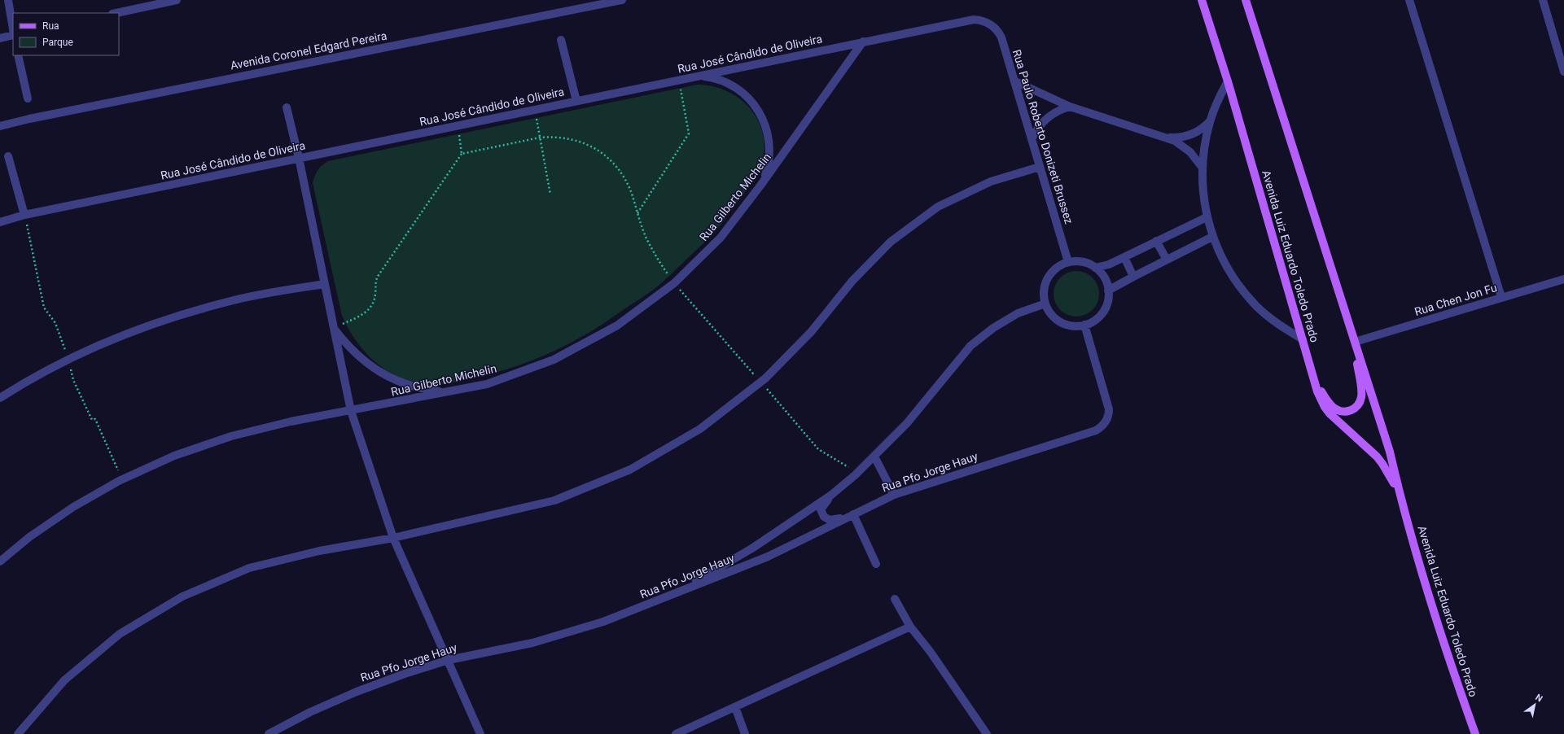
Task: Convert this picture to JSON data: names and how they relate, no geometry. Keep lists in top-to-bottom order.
{
  "streets": {
    "main road": ["Avenida Luiz Eduardo Toledo Prado"],
    "street": [
      "Avenida Coronel Edgard Pereira",
      "Rua José Cândido de Oliveira",
      "Rua Paulo Roberto Donizeti Brussez",
      "Rua Gilberto Michelin",
      "Rua Chen Jon Fu",
      "Rua Pfo Jorge Hauy"
    ]
  },
  "crossings": [
    ["Rua José Cândido de Oliveira", "Rua Paulo Roberto Donizeti Brussez"],
    ["Rua José Cândido de Oliveira", "Rua Gilberto Michelin"],
    ["Rua Paulo Roberto Donizeti Brussez", "Rua Pfo Jorge Hauy"],
    ["Avenida Luiz Eduardo Toledo Prado", "Rua Chen Jon Fu"]
  ],
  "legend": ["Rua", "Parque"],
  "north": "top right"
}
